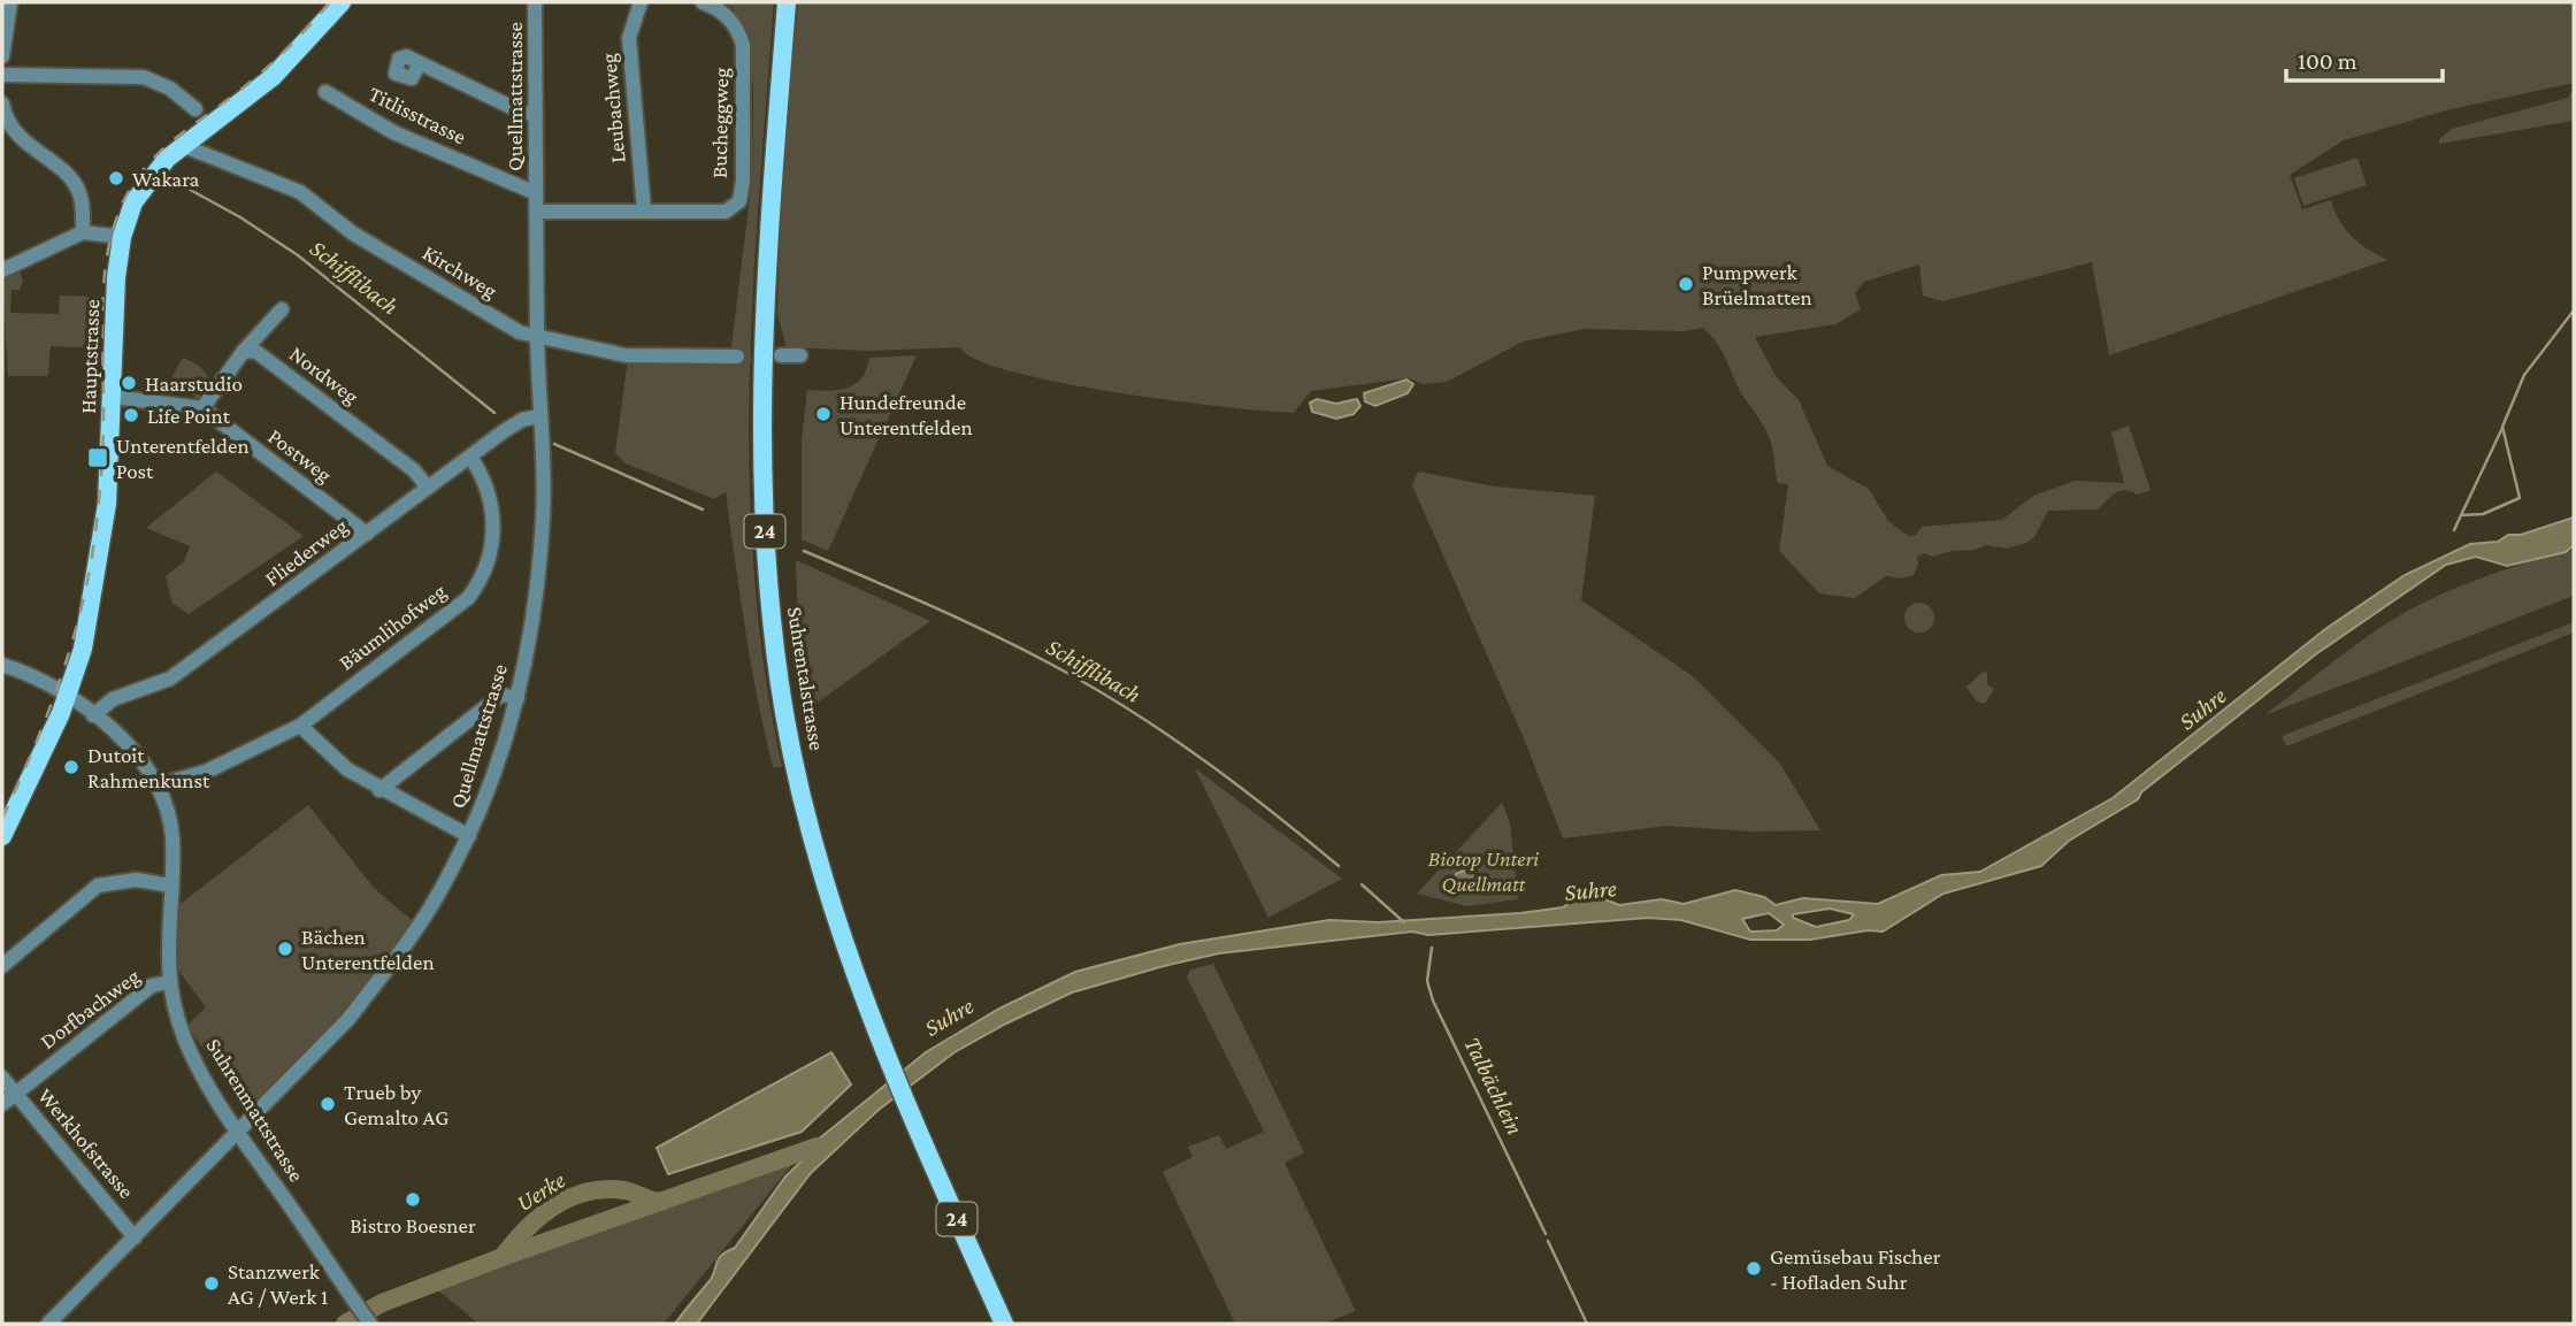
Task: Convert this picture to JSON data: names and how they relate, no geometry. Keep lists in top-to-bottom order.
{
  "streets": {
    "main road": ["Hauptstrasse", "24", "Suhrentalstrasse"],
    "street": [
      "Quellmattstrasse",
      "Leubachweg",
      "Titlisstrasse",
      "Bucheggweg",
      "Kirchweg",
      "Nordweg",
      "Postweg",
      "Fliederweg",
      "Bäumlihofweg",
      "Dorfbachweg",
      "Suhrenmattstrasse",
      "Werkhofstrasse"
    ]
  },
  "crossings": [
    ["Quellmattstrasse", "Titlisstrasse"],
    ["Quellmattstrasse", "Bucheggweg"],
    ["Quellmattstrasse", "Kirchweg"],
    ["Quellmattstrasse", "Fliederweg"],
    ["Quellmattstrasse", "Suhrenmattstrasse"],
    ["Quellmattstrasse", "Werkhofstrasse"],
    ["Leubachweg", "Bucheggweg"],
    ["Kirchweg", "Hauptstrasse"],
    ["Hauptstrasse", "Suhrenmattstrasse"],
    ["Nordweg", "Fliederweg"],
    ["Postweg", "Fliederweg"],
    ["Fliederweg", "Bäumlihofweg"],
    ["Fliederweg", "Suhrenmattstrasse"],
    ["Bäumlihofweg", "Suhrenmattstrasse"],
    ["Dorfbachweg", "Suhrenmattstrasse"],
    ["Dorfbachweg", "Werkhofstrasse"]
  ],
  "water": [
    "Schifflibach",
    "Suhre",
    "Talbächlein",
    "Uerke"
  ],
  "parks": ["Biotop Unteri Quellmatt"],
  "places": {
    "other": [
      "Wakara",
      "Pumpwerk Brüelmatten",
      "Haarstudio",
      "Hundefreunde Unterentfelden",
      "Life Point",
      "Dutoit Rahmenkunst",
      "Bächen Unterentfelden",
      "Trueb by Gemalto AG",
      "Bistro Boesner",
      "Gemüsebau Fischer - Hofladen Suhr",
      "Stanzwerk AG / Werk 1"
    ],
    "transit": ["Unterentfelden Post"]
  },
  "scale_bar": "100 m"
}
